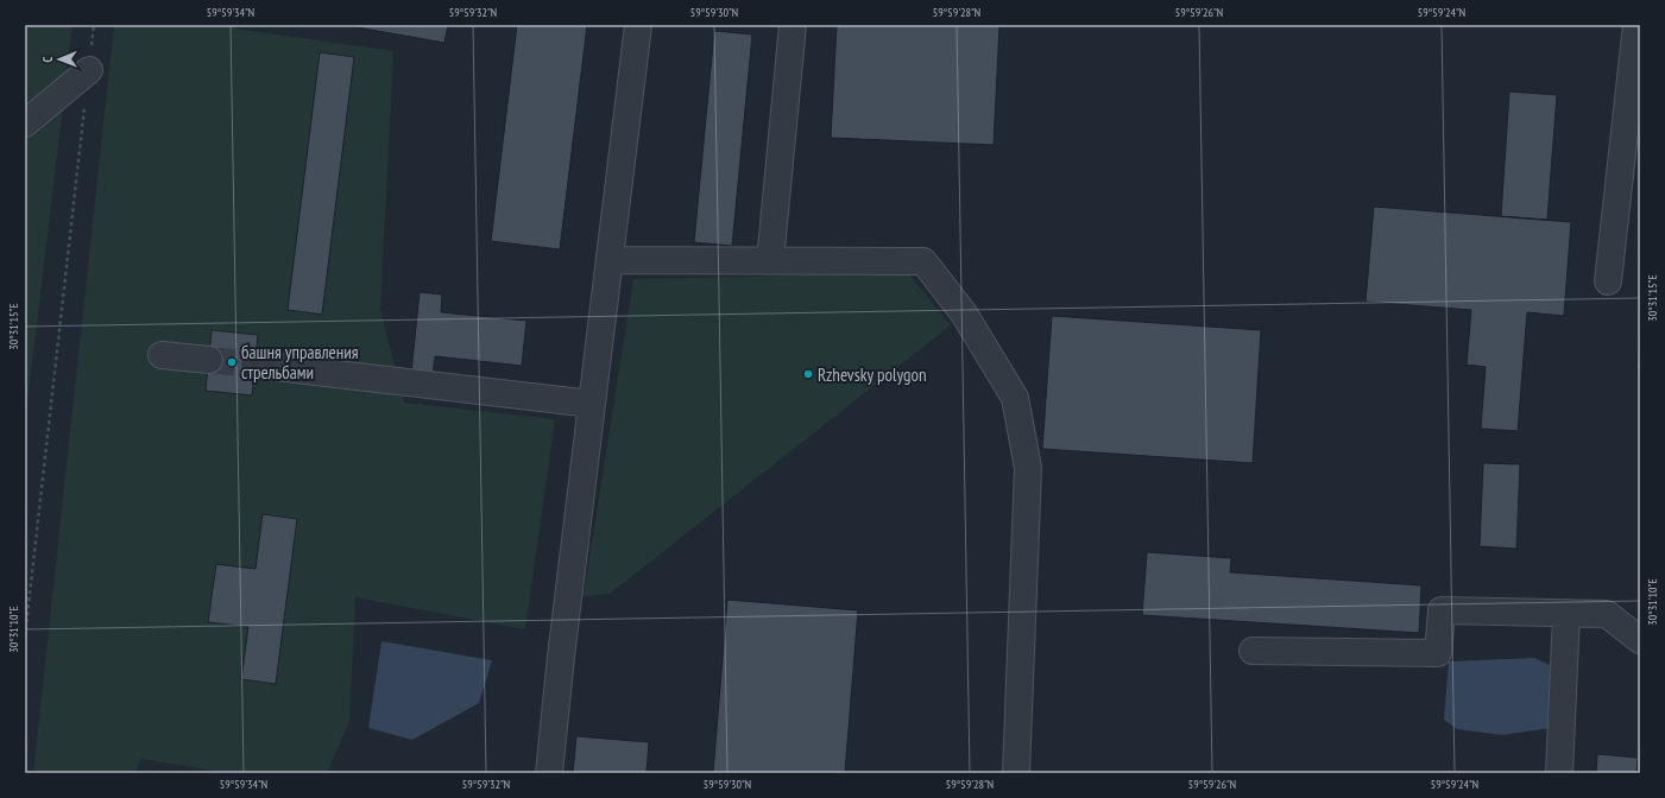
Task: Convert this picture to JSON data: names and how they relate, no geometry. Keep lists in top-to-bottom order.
{
  "places": ["башня управления стрельбами", "Rzhevsky polygon"],
  "north": "left",
  "coordinates": [
    "59°59'34\"N",
    "59°59'32\"N",
    "59°59'30\"N",
    "59°59'28\"N",
    "59°59'26\"N",
    "59°59'24\"N",
    "30°31'15\"E",
    "30°31'10\"E"
  ]
}
